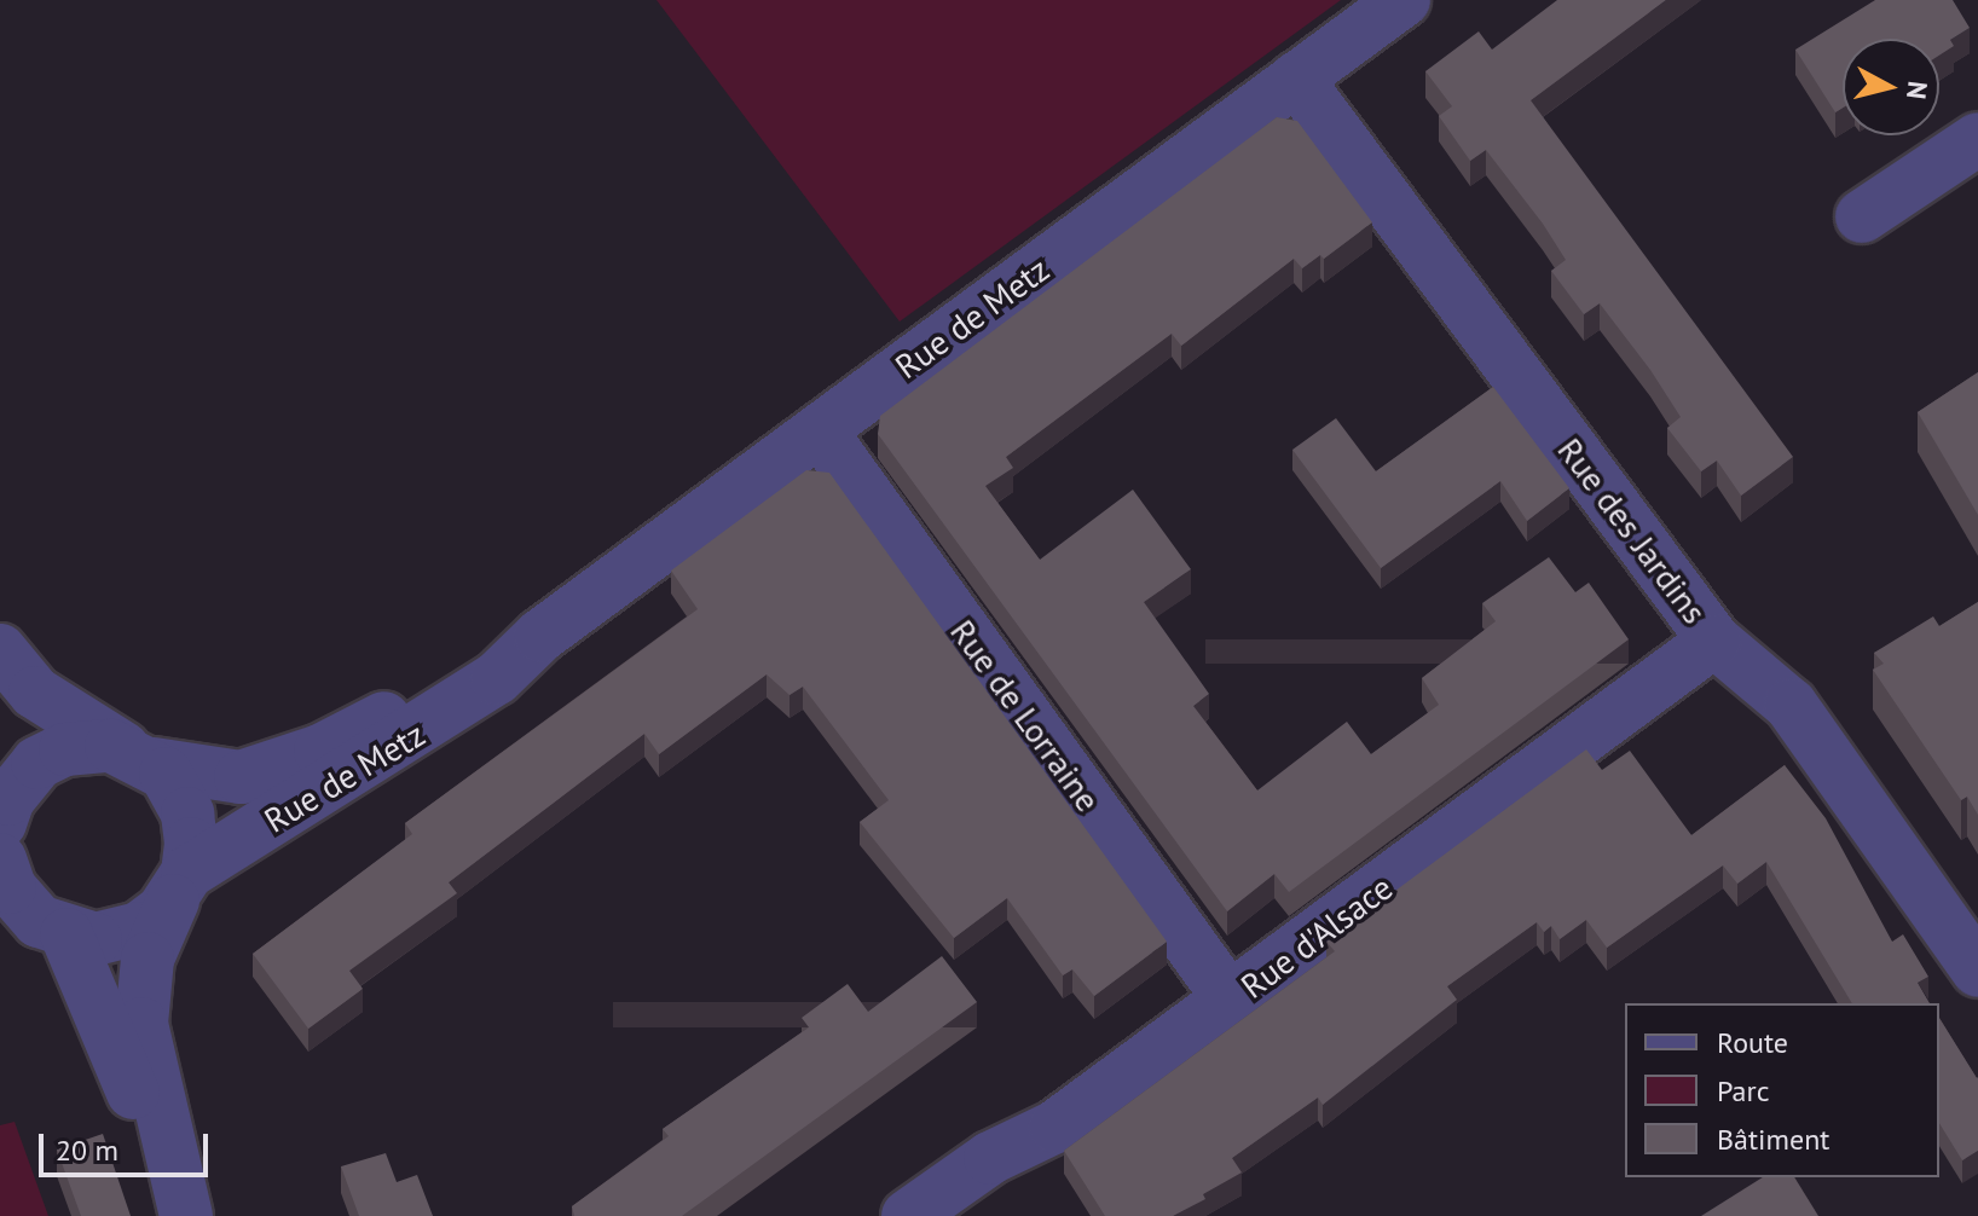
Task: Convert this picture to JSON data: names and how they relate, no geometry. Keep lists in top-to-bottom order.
{
  "streets": {
    "street": [
      "Rue de Metz",
      "Rue des Jardins",
      "Rue de Lorraine",
      "Rue d'Alsace"
    ]
  },
  "crossings": [
    ["Rue de Metz", "Rue des Jardins"],
    ["Rue de Metz", "Rue de Lorraine"],
    ["Rue des Jardins", "Rue d'Alsace"],
    ["Rue de Lorraine", "Rue d'Alsace"]
  ],
  "legend": ["Route", "Parc", "Bâtiment"],
  "scale_bar": "20 m",
  "north": "right"
}
